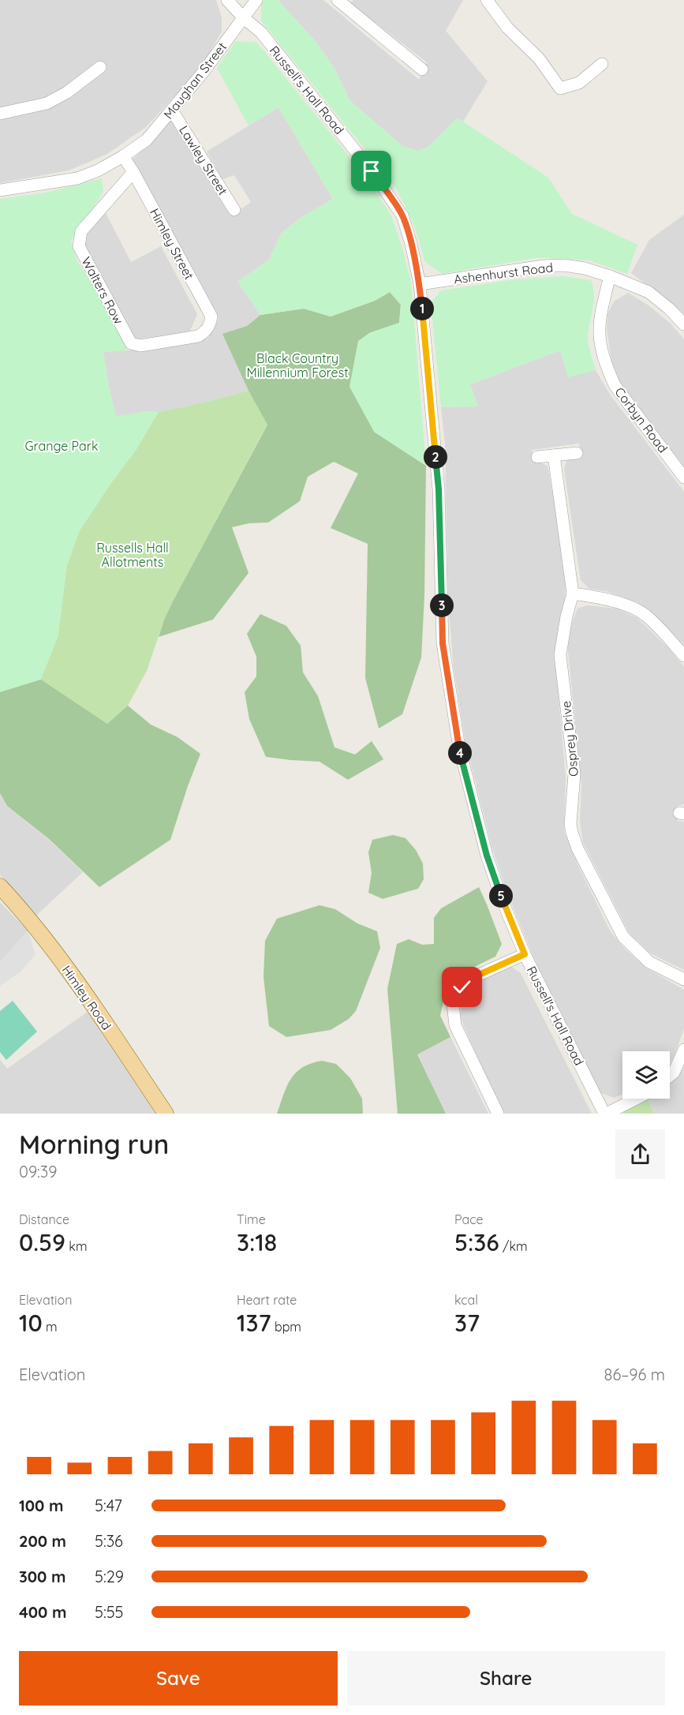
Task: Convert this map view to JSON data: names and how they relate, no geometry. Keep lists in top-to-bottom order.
{
  "streets": {
    "main road": ["Himley Road"],
    "street": [
      "Maughan Street",
      "Russell's Hall Road",
      "Lawley Street",
      "Himley Street",
      "Ashenhurst Road",
      "Walters Row",
      "Corbyn Road",
      "Osprey Drive"
    ]
  },
  "crossings": [
    ["Maughan Street", "Russell's Hall Road"],
    ["Maughan Street", "Lawley Street"],
    ["Maughan Street", "Himley Street"],
    ["Russell's Hall Road", "Ashenhurst Road"],
    ["Himley Street", "Walters Row"],
    ["Ashenhurst Road", "Corbyn Road"]
  ],
  "parks": ["Black Country Millennium Forest", "Grange Park", "Russells Hall Allotments"],
  "page": {
    "pins": [
      "1",
      "2",
      "3",
      "4",
      "5"
    ],
    "heading": ["Morning run", "09:39"],
    "stats": [
      ["Distance", "0.59 km"],
      ["Time", "3:18"],
      ["Pace", "5:36 /km"],
      ["Elevation", "10 m"],
      ["Heart rate", "137 bpm"],
      ["kcal", "37"]
    ],
    "chart": ["Elevation", "86–96 m"],
    "list": [
      {
        "name": "100 m",
        "note": "5:47"
      },
      {
        "name": "200 m",
        "note": "5:36"
      },
      {
        "name": "300 m",
        "note": "5:29"
      },
      {
        "name": "400 m",
        "note": "5:55"
      }
    ],
    "buttons": ["Save", "Share"]
  }
}
